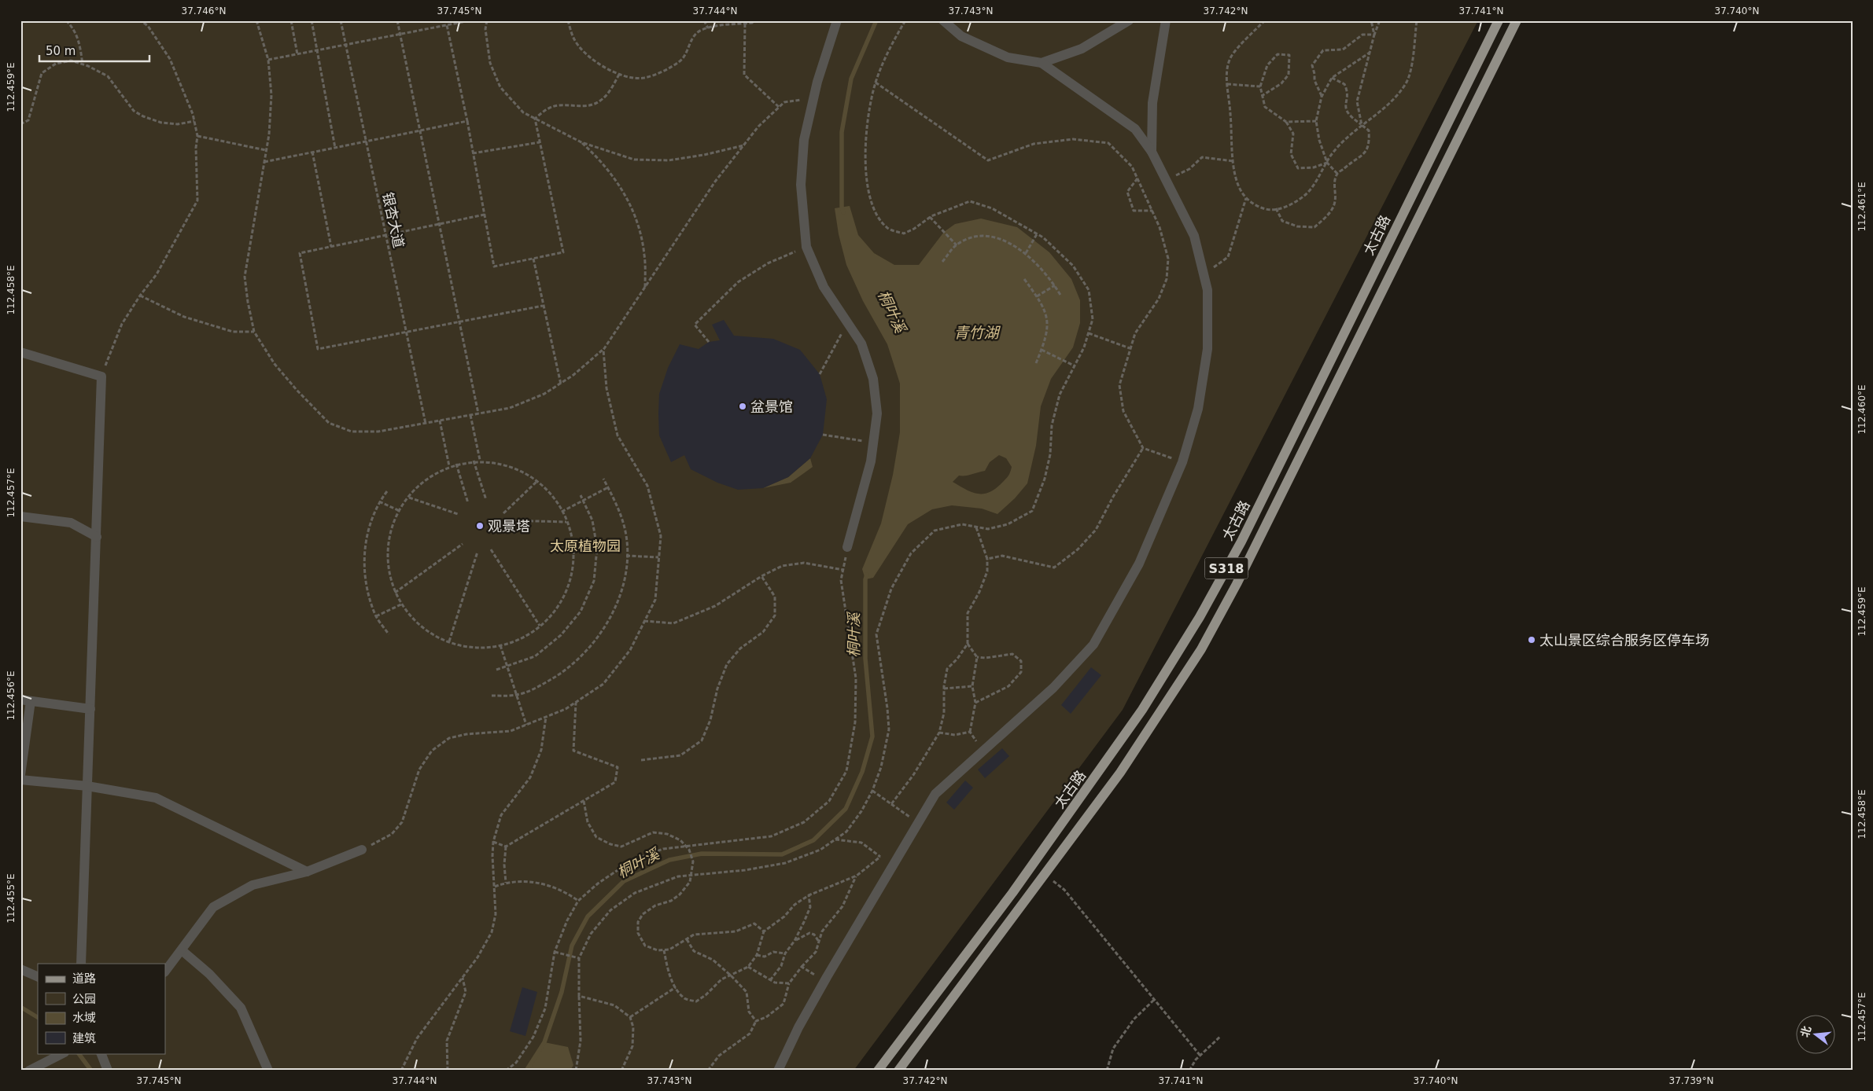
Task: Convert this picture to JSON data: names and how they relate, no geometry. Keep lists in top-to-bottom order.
{
  "streets": {
    "main road": ["太古路", "S318"],
    "path": ["银杏大道"]
  },
  "water": ["桐叶溪", "青竹湖"],
  "parks": ["太原植物园"],
  "places": ["盆景馆", "观景塔", "太山景区综合服务区停车场"],
  "legend": [
    "道路",
    "公园",
    "水域",
    "建筑"
  ],
  "scale_bar": "50 m",
  "north": "left",
  "coordinates": [
    "37.746°N",
    "37.745°N",
    "37.744°N",
    "37.743°N",
    "37.742°N",
    "37.741°N",
    "37.740°N",
    "112.459°E",
    "112.461°E",
    "112.458°E",
    "112.460°E",
    "112.457°E",
    "112.456°E",
    "112.455°E",
    "37.739°N"
  ]
}
